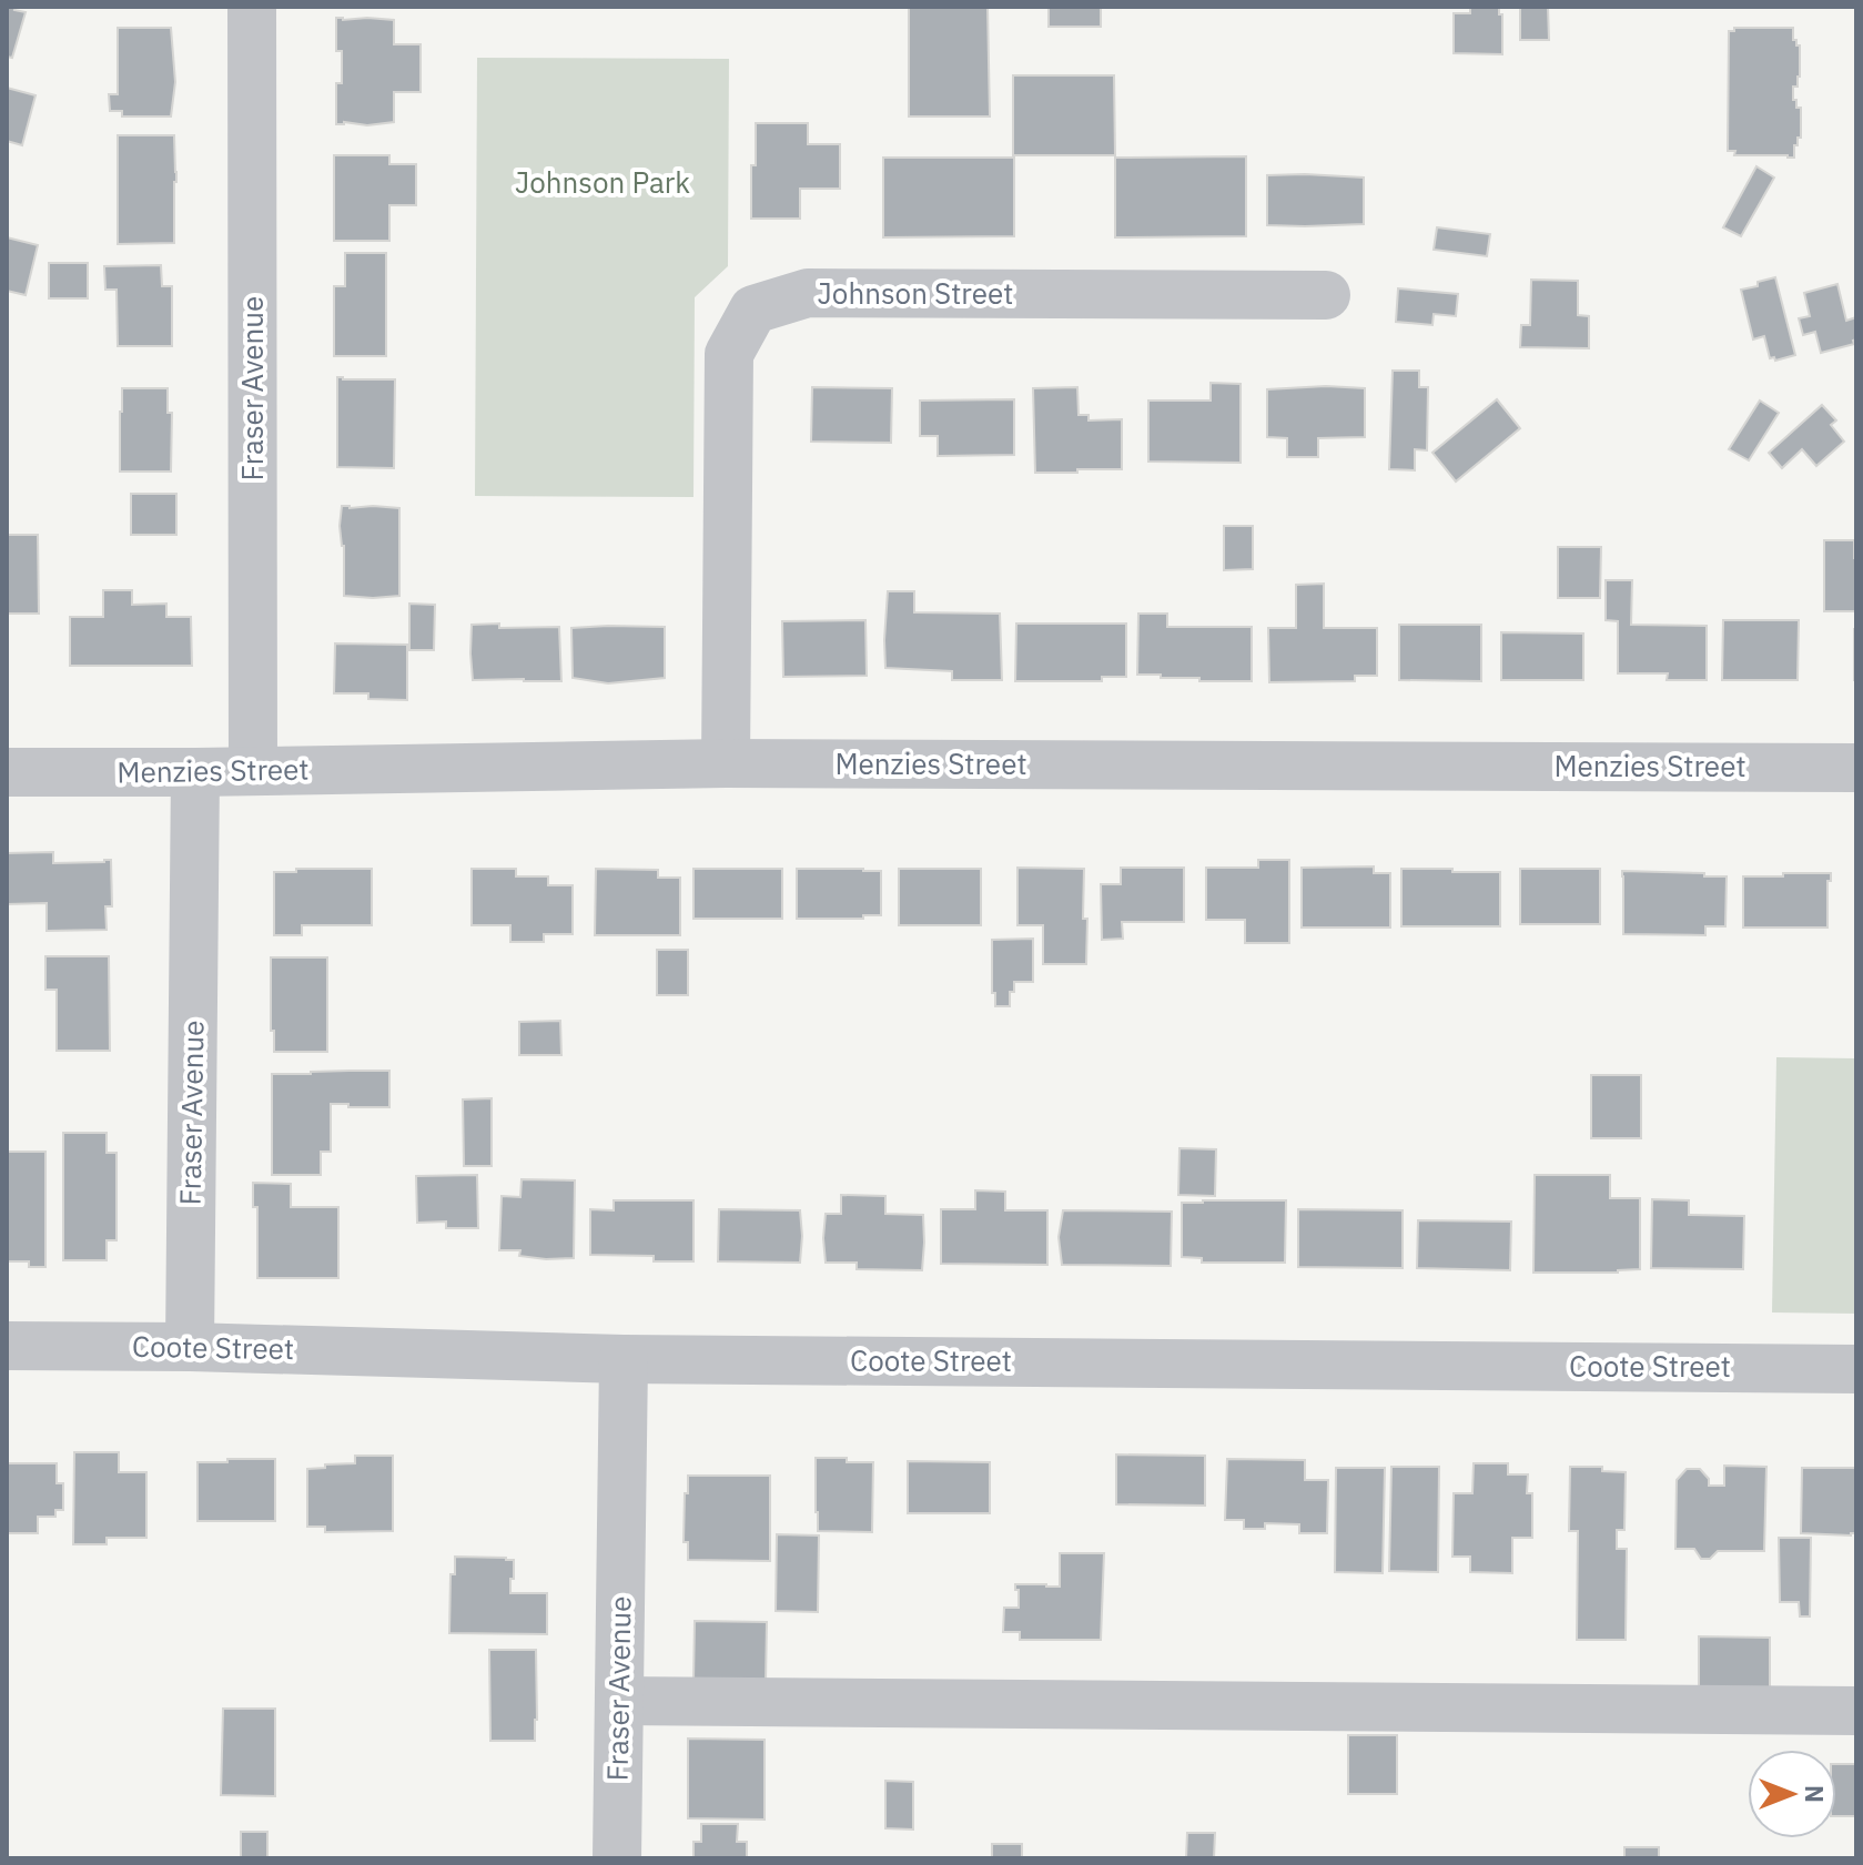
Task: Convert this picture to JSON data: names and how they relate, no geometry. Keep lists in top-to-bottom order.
{
  "streets": {
    "street": [
      "Johnson Street",
      "Fraser Avenue",
      "Menzies Street",
      "Coote Street"
    ]
  },
  "crossings": [
    ["Johnson Street", "Menzies Street"],
    ["Fraser Avenue", "Menzies Street"],
    ["Fraser Avenue", "Coote Street"]
  ],
  "parks": ["Johnson Park"],
  "north": "right"
}
